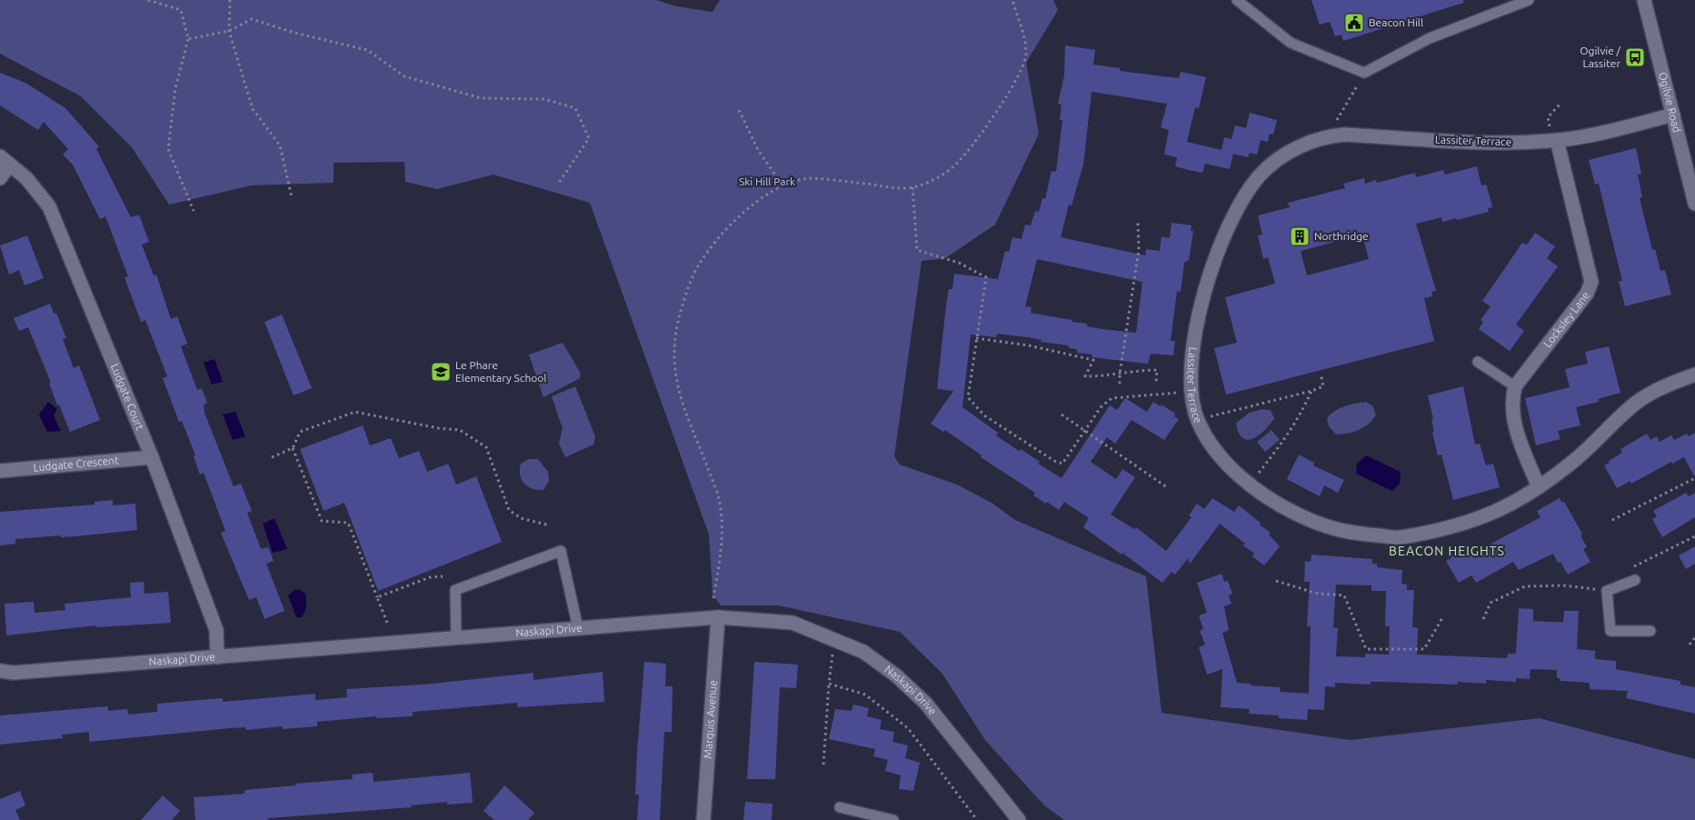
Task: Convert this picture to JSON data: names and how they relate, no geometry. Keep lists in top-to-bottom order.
{
  "streets": {
    "street": [
      "Ogilvie Road",
      "Lassiter Terrace",
      "Locksley Lane",
      "Ludgate Court",
      "Ludgate Crescent",
      "Naskapi Drive",
      "Marquis Avenue"
    ]
  },
  "crossings": [
    ["Ogilvie Road", "Lassiter Terrace"],
    ["Lassiter Terrace", "Locksley Lane"],
    ["Ludgate Court", "Ludgate Crescent"],
    ["Ludgate Court", "Naskapi Drive"],
    ["Naskapi Drive", "Marquis Avenue"]
  ],
  "districts": ["BEACON HEIGHTS"],
  "parks": ["Ski Hill Park"],
  "places": {
    "public building": ["Beacon Hill"],
    "bus stop": ["Ogilvie / Lassiter"],
    "building": ["Northridge"],
    "school or university": ["Le Phare Elementary School"]
  }
}
